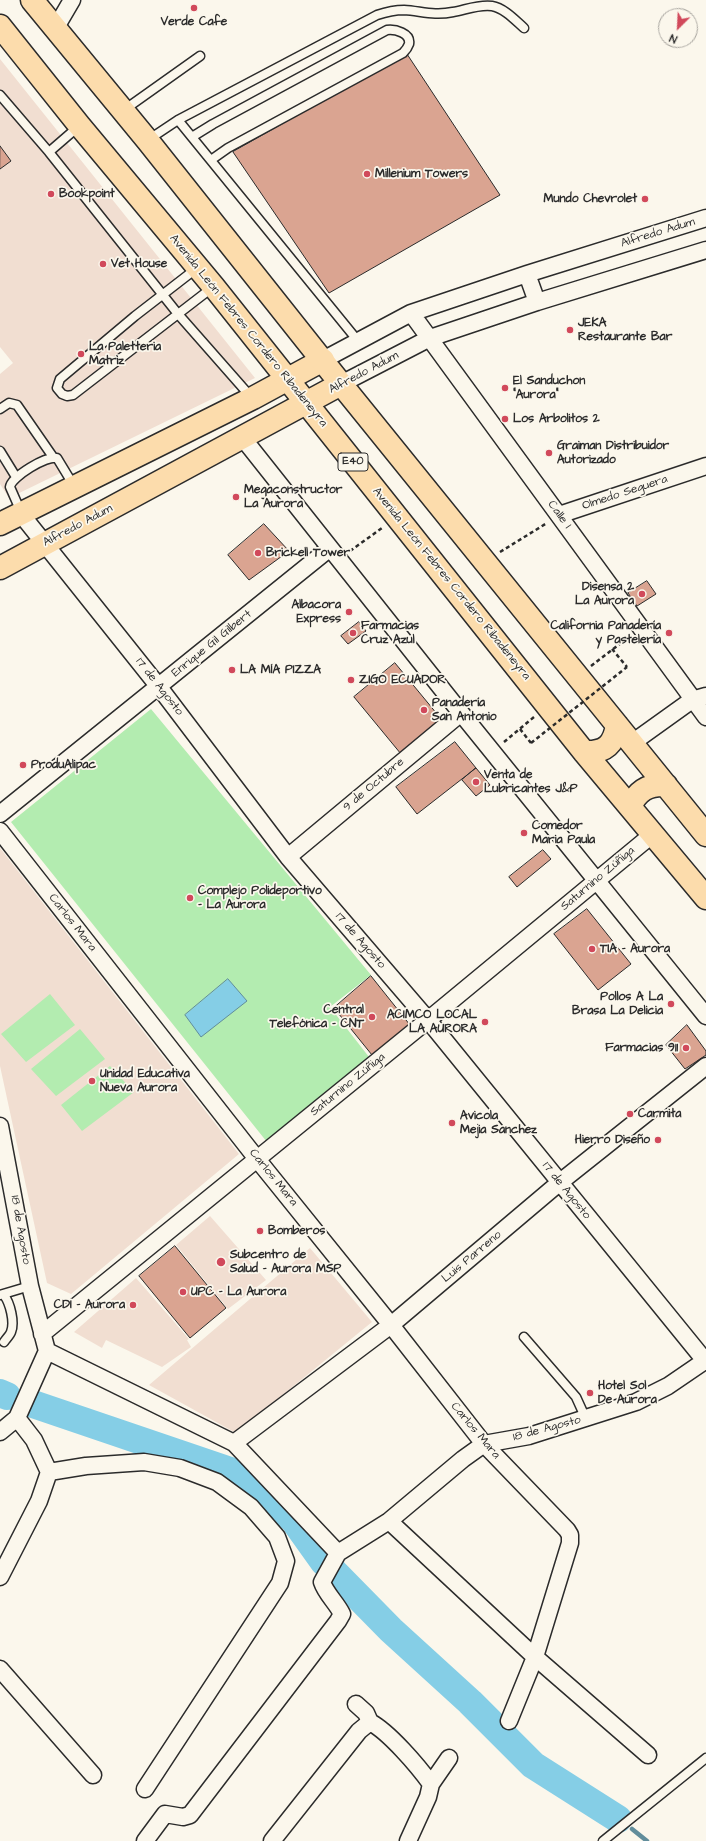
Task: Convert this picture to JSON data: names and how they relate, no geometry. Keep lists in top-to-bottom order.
{
  "streets": {
    "main road": ["Alfredo Adum", "Avenida León Febres Cordero Ribadeneyra", "E40"],
    "street": [
      "Olmedo Seguera",
      "Calle 1",
      "Enrique Gil Gilbert",
      "17 de Agosto",
      "9 de Octubre",
      "Saturnino Zúñiga",
      "Carlos Mara",
      "18 de Agosto",
      "Luis Parreno"
    ]
  },
  "crossings": [
    ["Alfredo Adum", "Avenida León Febres Cordero Ribadeneyra"],
    ["Alfredo Adum", "Calle 1"],
    ["Alfredo Adum", "17 de Agosto"],
    ["Avenida León Febres Cordero Ribadeneyra", "Saturnino Zúñiga"],
    ["Olmedo Seguera", "Calle 1"],
    ["Enrique Gil Gilbert", "17 de Agosto"],
    ["17 de Agosto", "9 de Octubre"],
    ["17 de Agosto", "Saturnino Zúñiga"],
    ["17 de Agosto", "18 de Agosto"],
    ["17 de Agosto", "Luis Parreno"],
    ["Saturnino Zúñiga", "Carlos Mara"],
    ["Saturnino Zúñiga", "18 de Agosto"],
    ["Carlos Mara", "18 de Agosto"],
    ["Carlos Mara", "Luis Parreno"]
  ],
  "places": [
    "Verde Cafe",
    "Millenium Towers",
    "Bookpoint",
    "Mundo Chevrolet",
    "Vet House",
    "JEKA Restaurante Bar",
    "La Paletteria Matriz",
    "El Sanduchon \"Aurora\"",
    "Los Arbolitos 2",
    "Graiman Distribuidor Autorizado",
    "Megaconstructor La Aurora",
    "Brickell Tower",
    "Disensa 2 La Aurora",
    "Albacora Express",
    "Farmacias Cruz Azul",
    "California Panadería y Pastelería",
    "LA MÍA PIZZA",
    "ZIGO ECUADOR",
    "Panadería San Antonio",
    "ProduAlipac",
    "Venta de Lubricantes J&P",
    "Comedor Maria Paula",
    "Complejo Polideportivo - La Aurora",
    "TIA - Aurora",
    "Pollos A La Brasa La Delicia",
    "Central Telefónica - CNT",
    "ACIMCO LOCAL LA AURORA",
    "Farmacias 911",
    "Unidad Educativa Nueva Aurora",
    "Carmita",
    "Avicola Mejia Sanchez",
    "Hierro Diseño",
    "Bomberos",
    "Subcentro de Salud - Aurora MSP",
    "UPC - La Aurora",
    "CDI - Aurora",
    "Hotel Sol De Aurora"
  ],
  "north": "bottom left"
}
